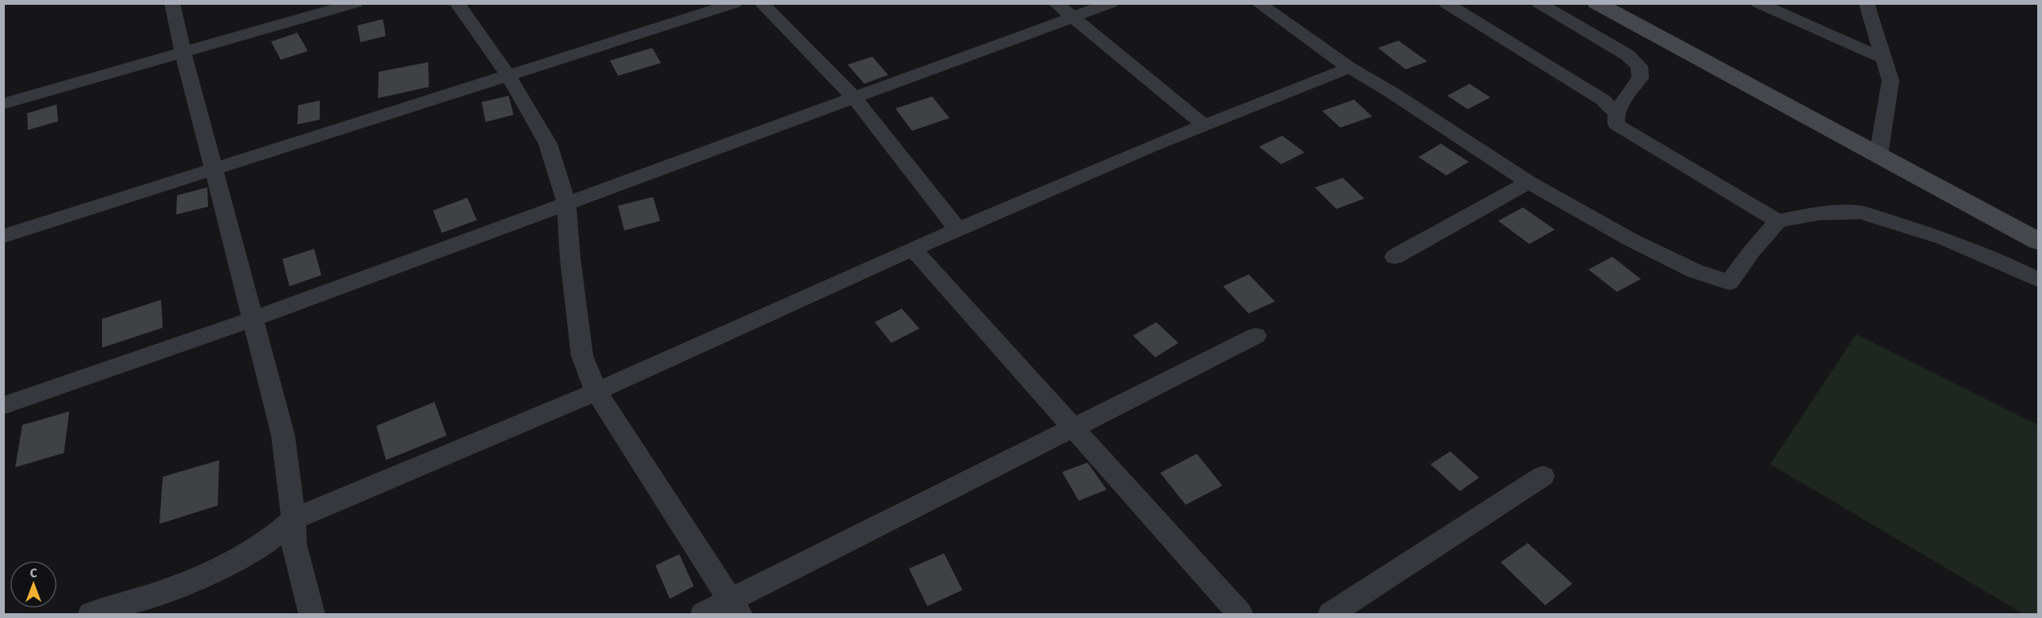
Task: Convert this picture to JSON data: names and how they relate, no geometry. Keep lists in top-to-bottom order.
{
  "north": "top"
}
